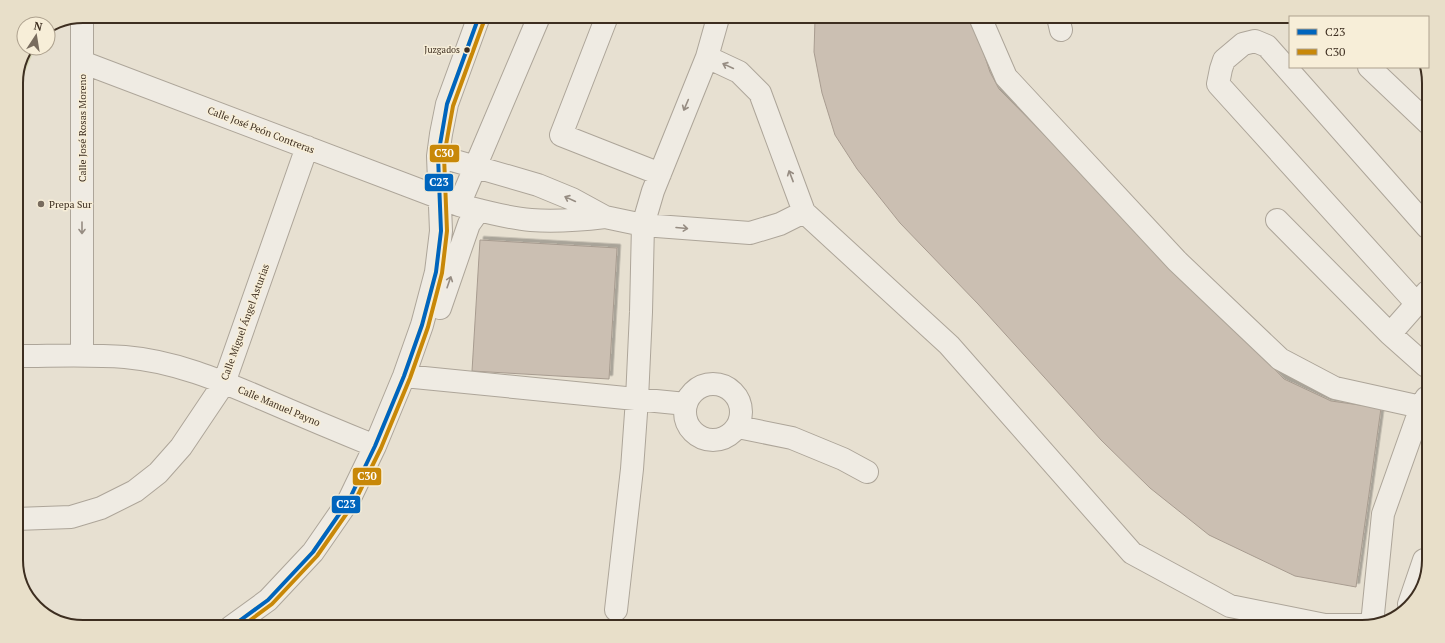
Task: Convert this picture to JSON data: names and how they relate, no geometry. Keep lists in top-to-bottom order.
{
  "streets": {
    "street": [
      "Calle José Rosas Moreno",
      "Calle José Peón Contreras",
      "Calle Miguel Ángel Asturias",
      "Calle Manuel Payno"
    ]
  },
  "crossings": [
    ["Calle José Rosas Moreno", "Calle José Peón Contreras"],
    ["Calle José Rosas Moreno", "Calle Manuel Payno"],
    ["Calle José Peón Contreras", "Calle Miguel Ángel Asturias"],
    ["Calle Miguel Ángel Asturias", "Calle Manuel Payno"]
  ],
  "one_way": ["Calle José Rosas Moreno"],
  "places": ["Juzgados", "Prepa Sur"],
  "lines": ["transit line C23", "transit line C30"],
  "legend": ["C23", "C30"],
  "north": "top"
}
